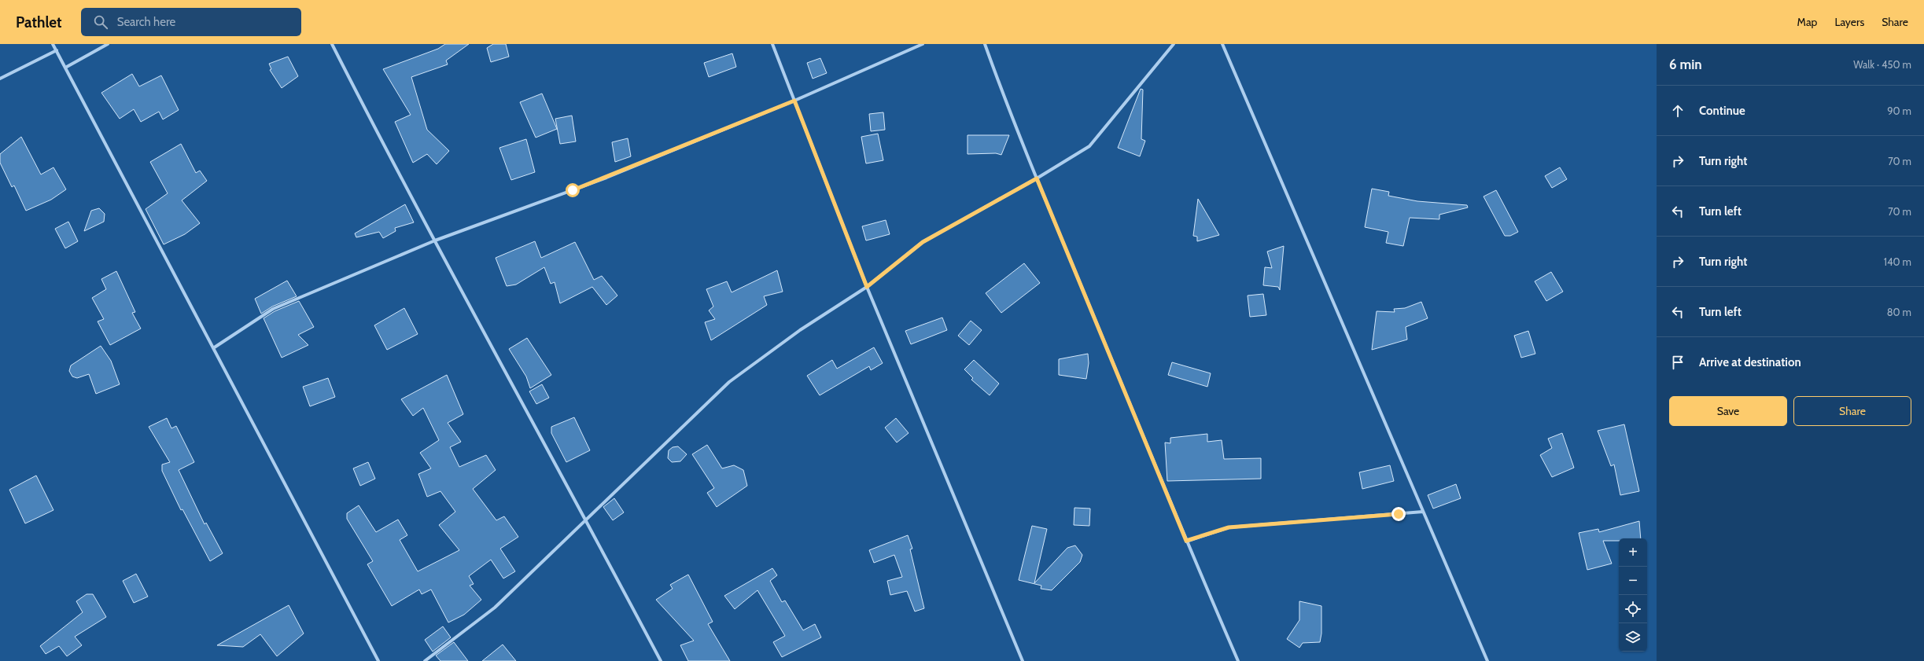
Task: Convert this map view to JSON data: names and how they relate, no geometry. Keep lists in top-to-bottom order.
{
  "page": {
    "header": "Pathlet",
    "search": "Search here",
    "nav": ["Map", "Layers", "Share"],
    "heading": ["6 min", "Walk · 450 m"],
    "list": [
      ["Continue", "90 m"],
      ["Turn right", "70 m"],
      ["Turn left", "70 m"],
      ["Turn right", "140 m"],
      ["Turn left", "80 m"],
      "Arrive at destination"
    ],
    "buttons": ["Save", "Share"],
    "map_buttons": ["+", "−"]
  }
}
